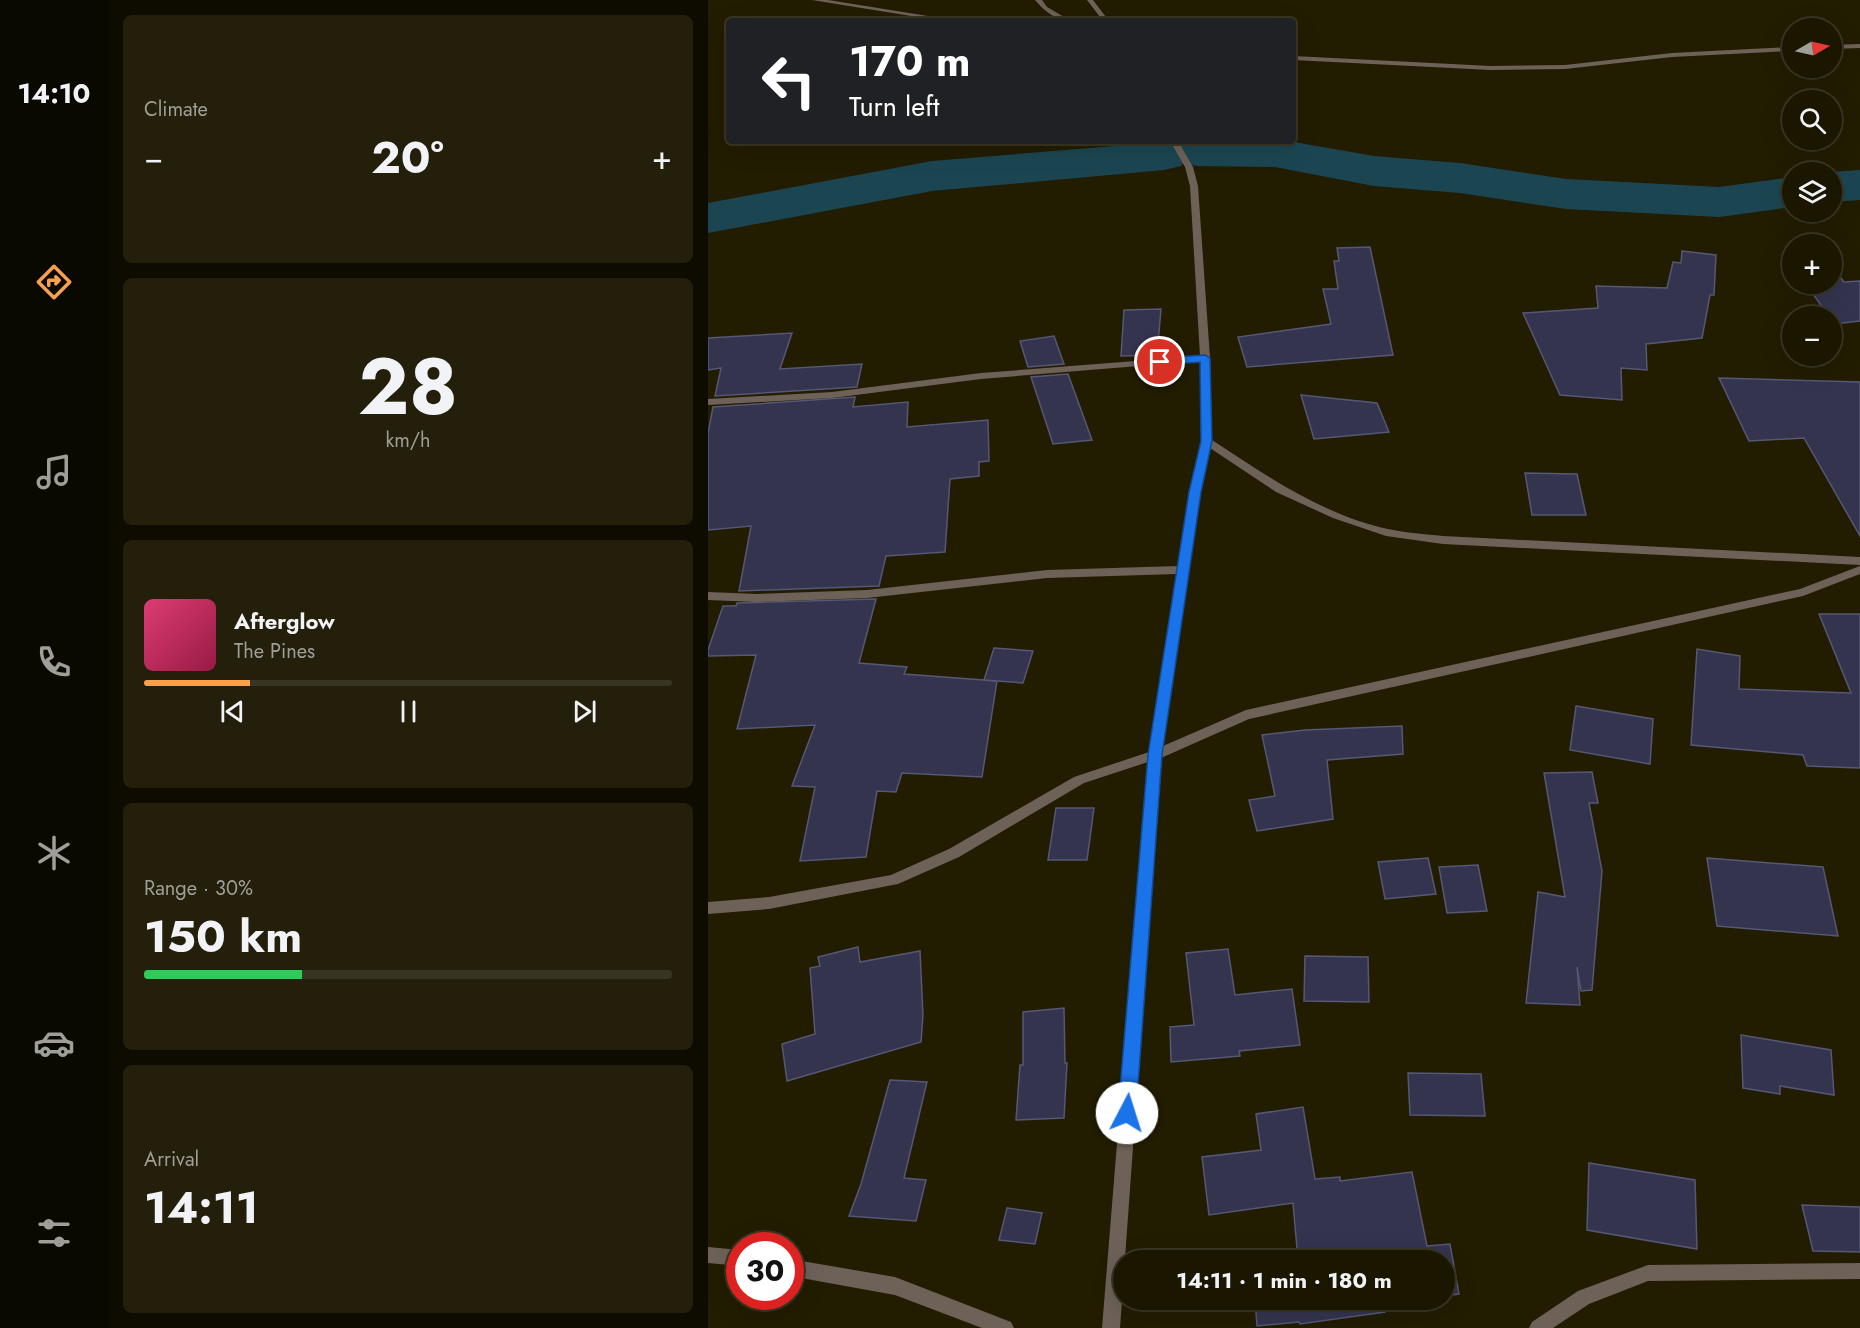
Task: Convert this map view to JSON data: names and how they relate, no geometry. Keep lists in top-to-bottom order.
{
  "north": "right",
  "page": {
    "tabs": "14:10",
    "tile": [
      "Climate",
      ["28", "km/h"],
      ["Range · 30%", "150 km"],
      ["Arrival", "14:11"]
    ],
    "map_buttons": ["+", "−"],
    "turn": ["170 m", "Turn left"],
    "heat": ["−", "20°", "+"],
    "song": ["Afterglow", "The Pines"],
    "limit": "30",
    "trip": "14:11 · 1 min · 180 m"
  }
}
